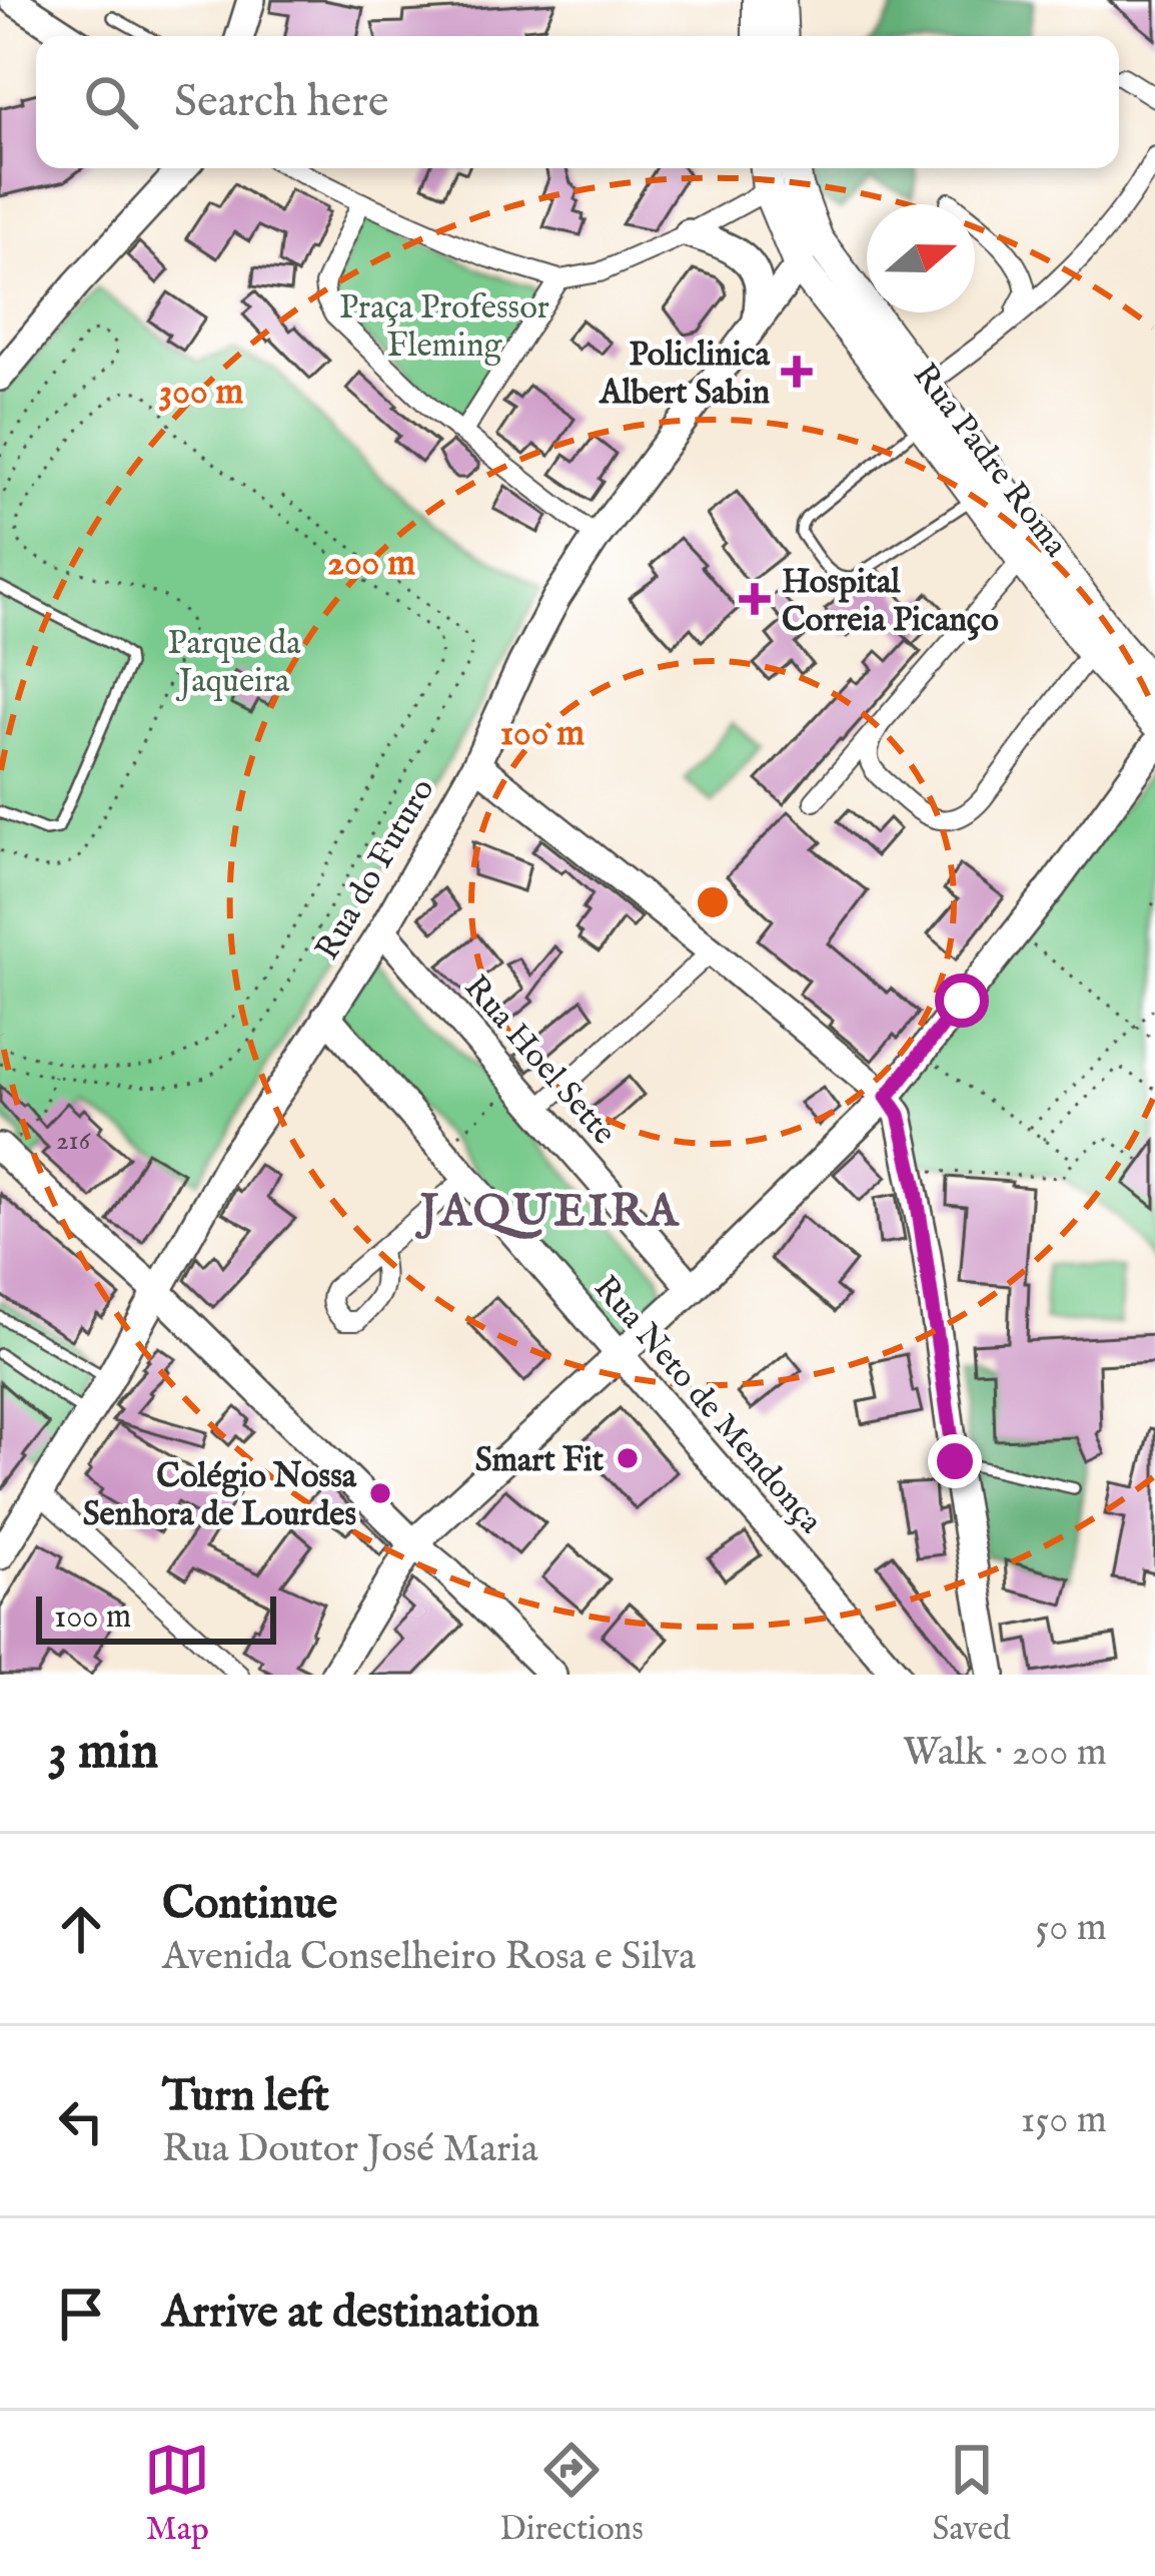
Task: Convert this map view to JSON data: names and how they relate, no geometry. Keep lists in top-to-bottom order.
{
  "streets": {
    "main road": ["Rua Padre Roma"],
    "street": ["Rua do Futuro", "Rua Hoel Sette", "Rua Neto de Mendonça"]
  },
  "crossings": [
    ["Rua Padre Roma", "Rua do Futuro"],
    ["Rua do Futuro", "Rua Hoel Sette"],
    ["Rua do Futuro", "Rua Neto de Mendonça"]
  ],
  "districts": ["JAQUEIRA"],
  "parks": ["Praça Professor Fleming", "Parque da Jaqueira"],
  "places": {
    "health": ["Policlinica Albert Sabin", "Hospital Correia Picanço"],
    "other": ["Smart Fit", "Colégio Nossa Senhora de Lourdes"]
  },
  "house_numbers": ["216"],
  "scale_bar": "100 m",
  "north": "right",
  "page": {
    "search": "Search here",
    "scale": "100 m",
    "heading": ["3 min", "Walk · 200 m"],
    "list": [
      ["Continue", "Avenida Conselheiro Rosa e Silva", "50 m"],
      ["Turn left", "Rua Doutor José Maria", "150 m"],
      "Arrive at destination"
    ],
    "nav": ["Map", "Directions", "Saved"]
  },
  "rings": ["300 m", "200 m", "100 m"]
}
